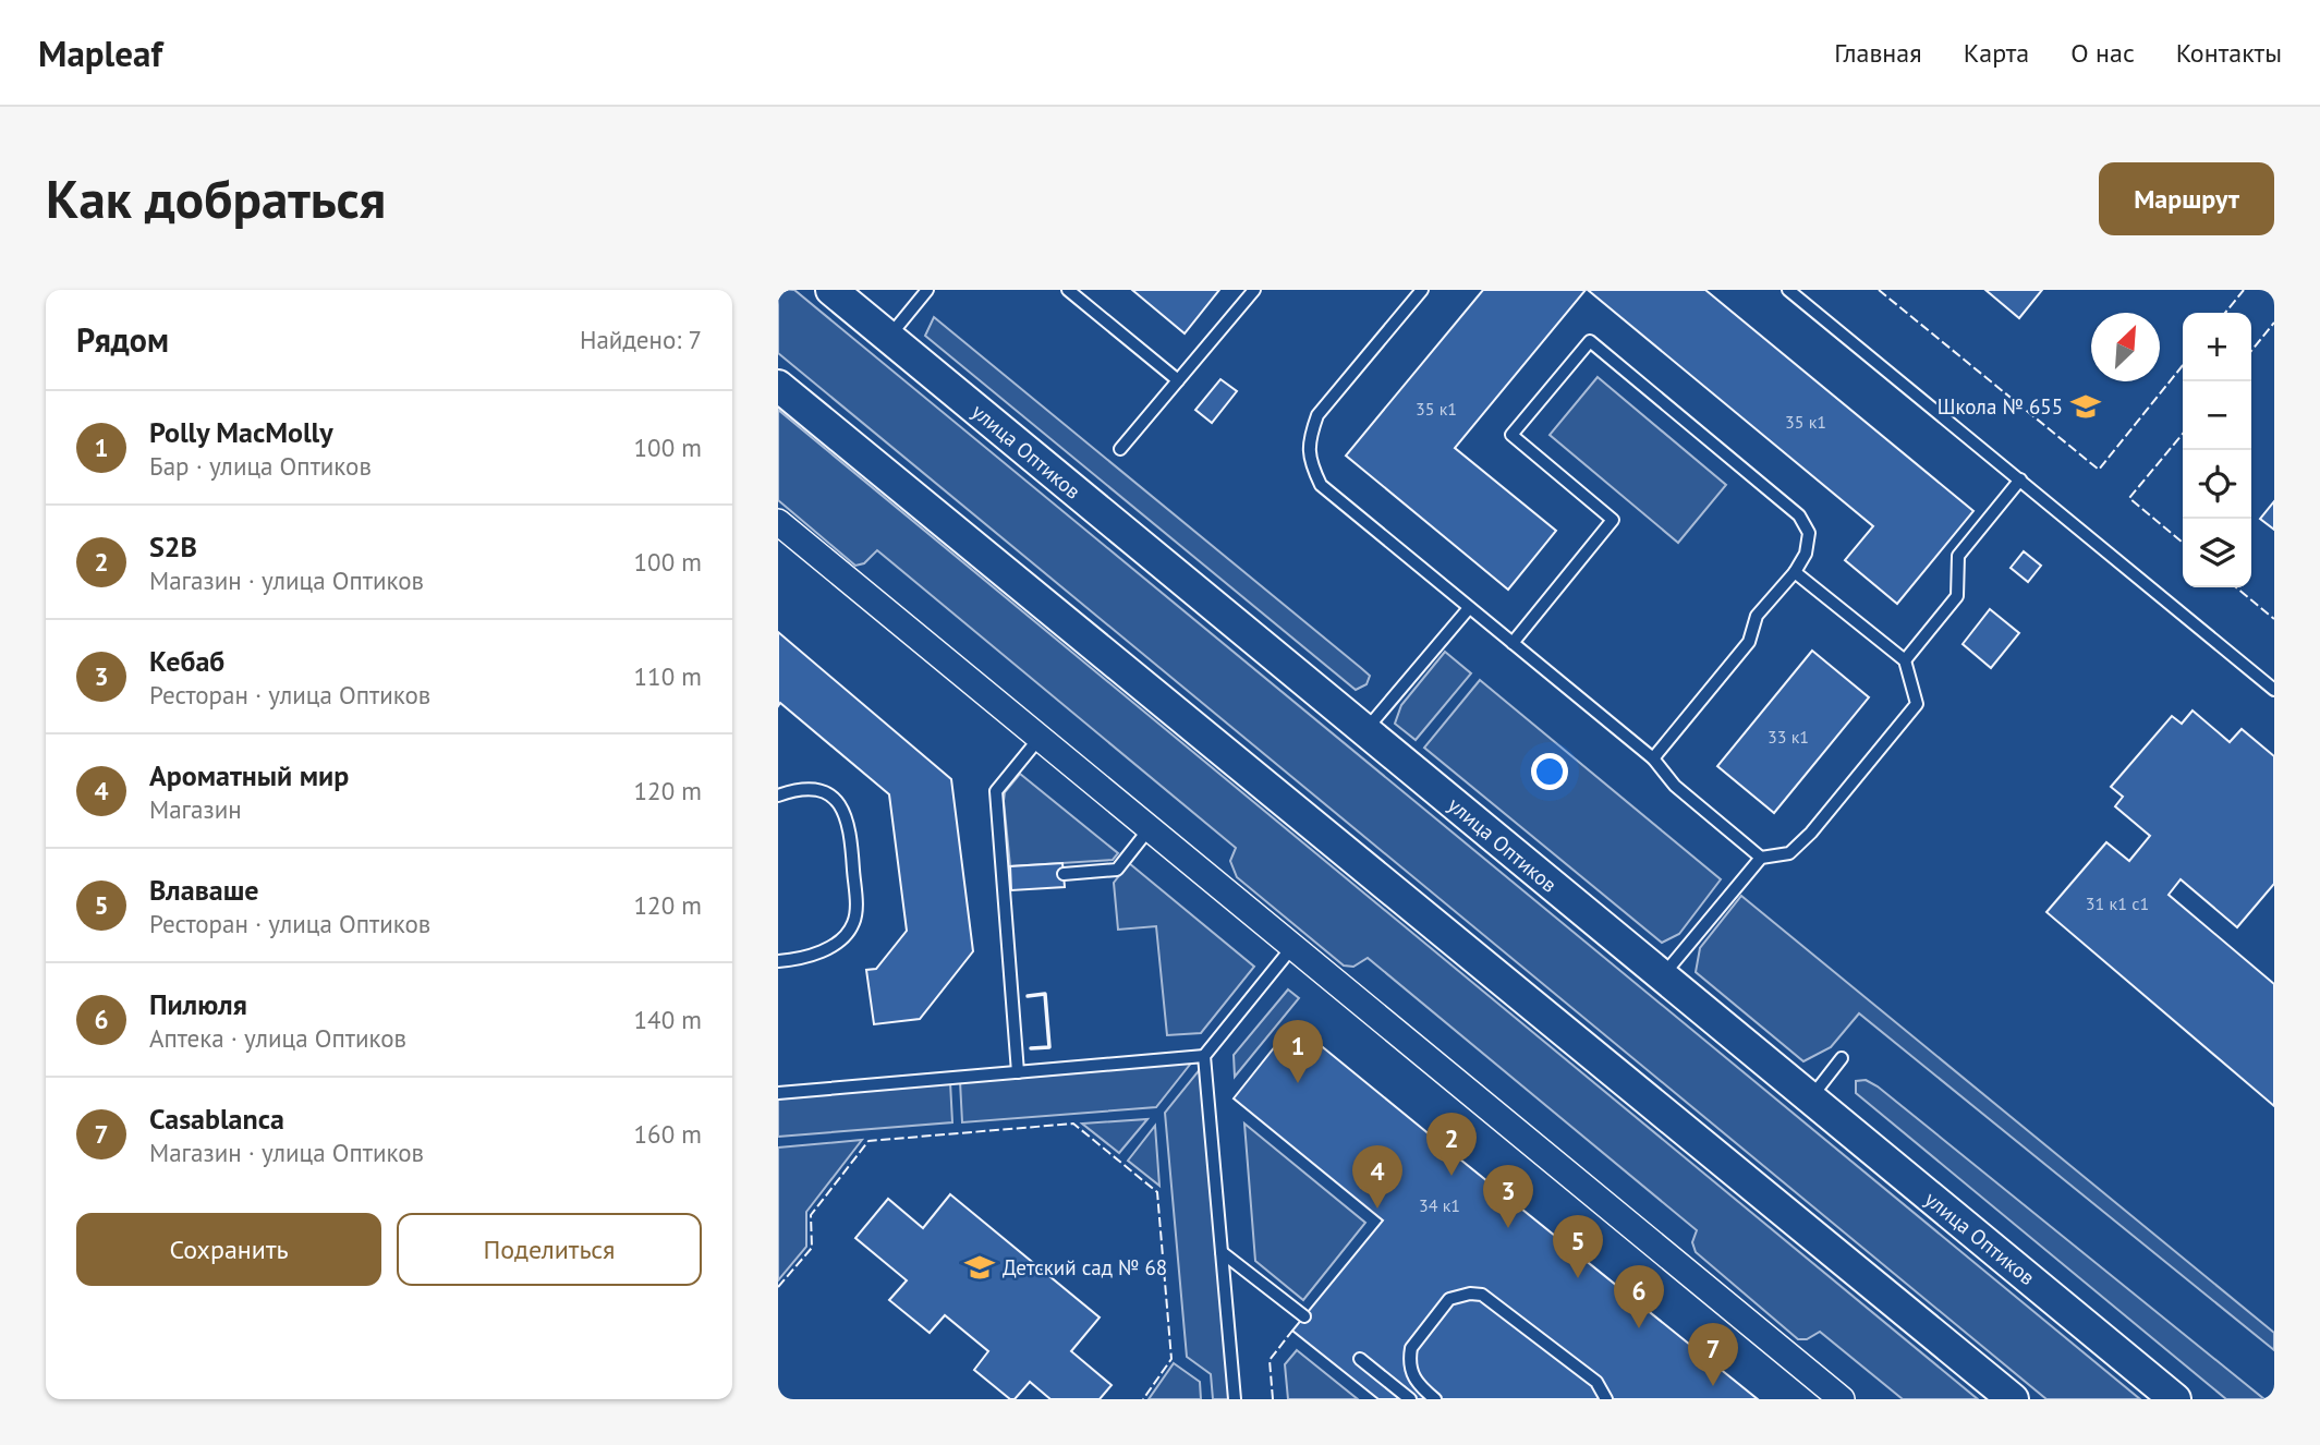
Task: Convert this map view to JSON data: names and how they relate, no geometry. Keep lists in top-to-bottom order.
{
  "streets": {
    "street": ["улица Оптиков"]
  },
  "places": {
    "school or university": ["Школа № 655", "Детский сад № 68"]
  },
  "house_numbers": [
    "35 к1",
    "35 к1",
    "33 к1",
    "31 к1 с1",
    "34 к1"
  ],
  "north": "top right",
  "page": {
    "header": "Mapleaf",
    "nav": [
      "Главная",
      "Карта",
      "О нас",
      "Контакты"
    ],
    "buttons": [
      "Маршрут",
      ["Сохранить", "Поделиться"]
    ],
    "title": "Как добраться",
    "heading": ["Рядом", "Найдено: 7"],
    "map_buttons": ["+", "−"],
    "list": [
      {
        "mark": "1",
        "name": "Polly MacMolly",
        "note": "Бар · улица Оптиков",
        "value": "100 m"
      },
      {
        "mark": "2",
        "name": "S2B",
        "note": "Магазин · улица Оптиков",
        "value": "100 m"
      },
      {
        "mark": "3",
        "name": "Кебаб",
        "note": "Ресторан · улица Оптиков",
        "value": "110 m"
      },
      {
        "mark": "4",
        "name": "Ароматный мир",
        "note": "Магазин",
        "value": "120 m"
      },
      {
        "mark": "5",
        "name": "Влаваше",
        "note": "Ресторан · улица Оптиков",
        "value": "120 m"
      },
      {
        "mark": "6",
        "name": "Пилюля",
        "note": "Аптека · улица Оптиков",
        "value": "140 m"
      },
      {
        "mark": "7",
        "name": "Casablanca",
        "note": "Магазин · улица Оптиков",
        "value": "160 m"
      }
    ],
    "pins": [
      "1",
      "2",
      "4",
      "3",
      "5",
      "6",
      "7"
    ]
  }
}
